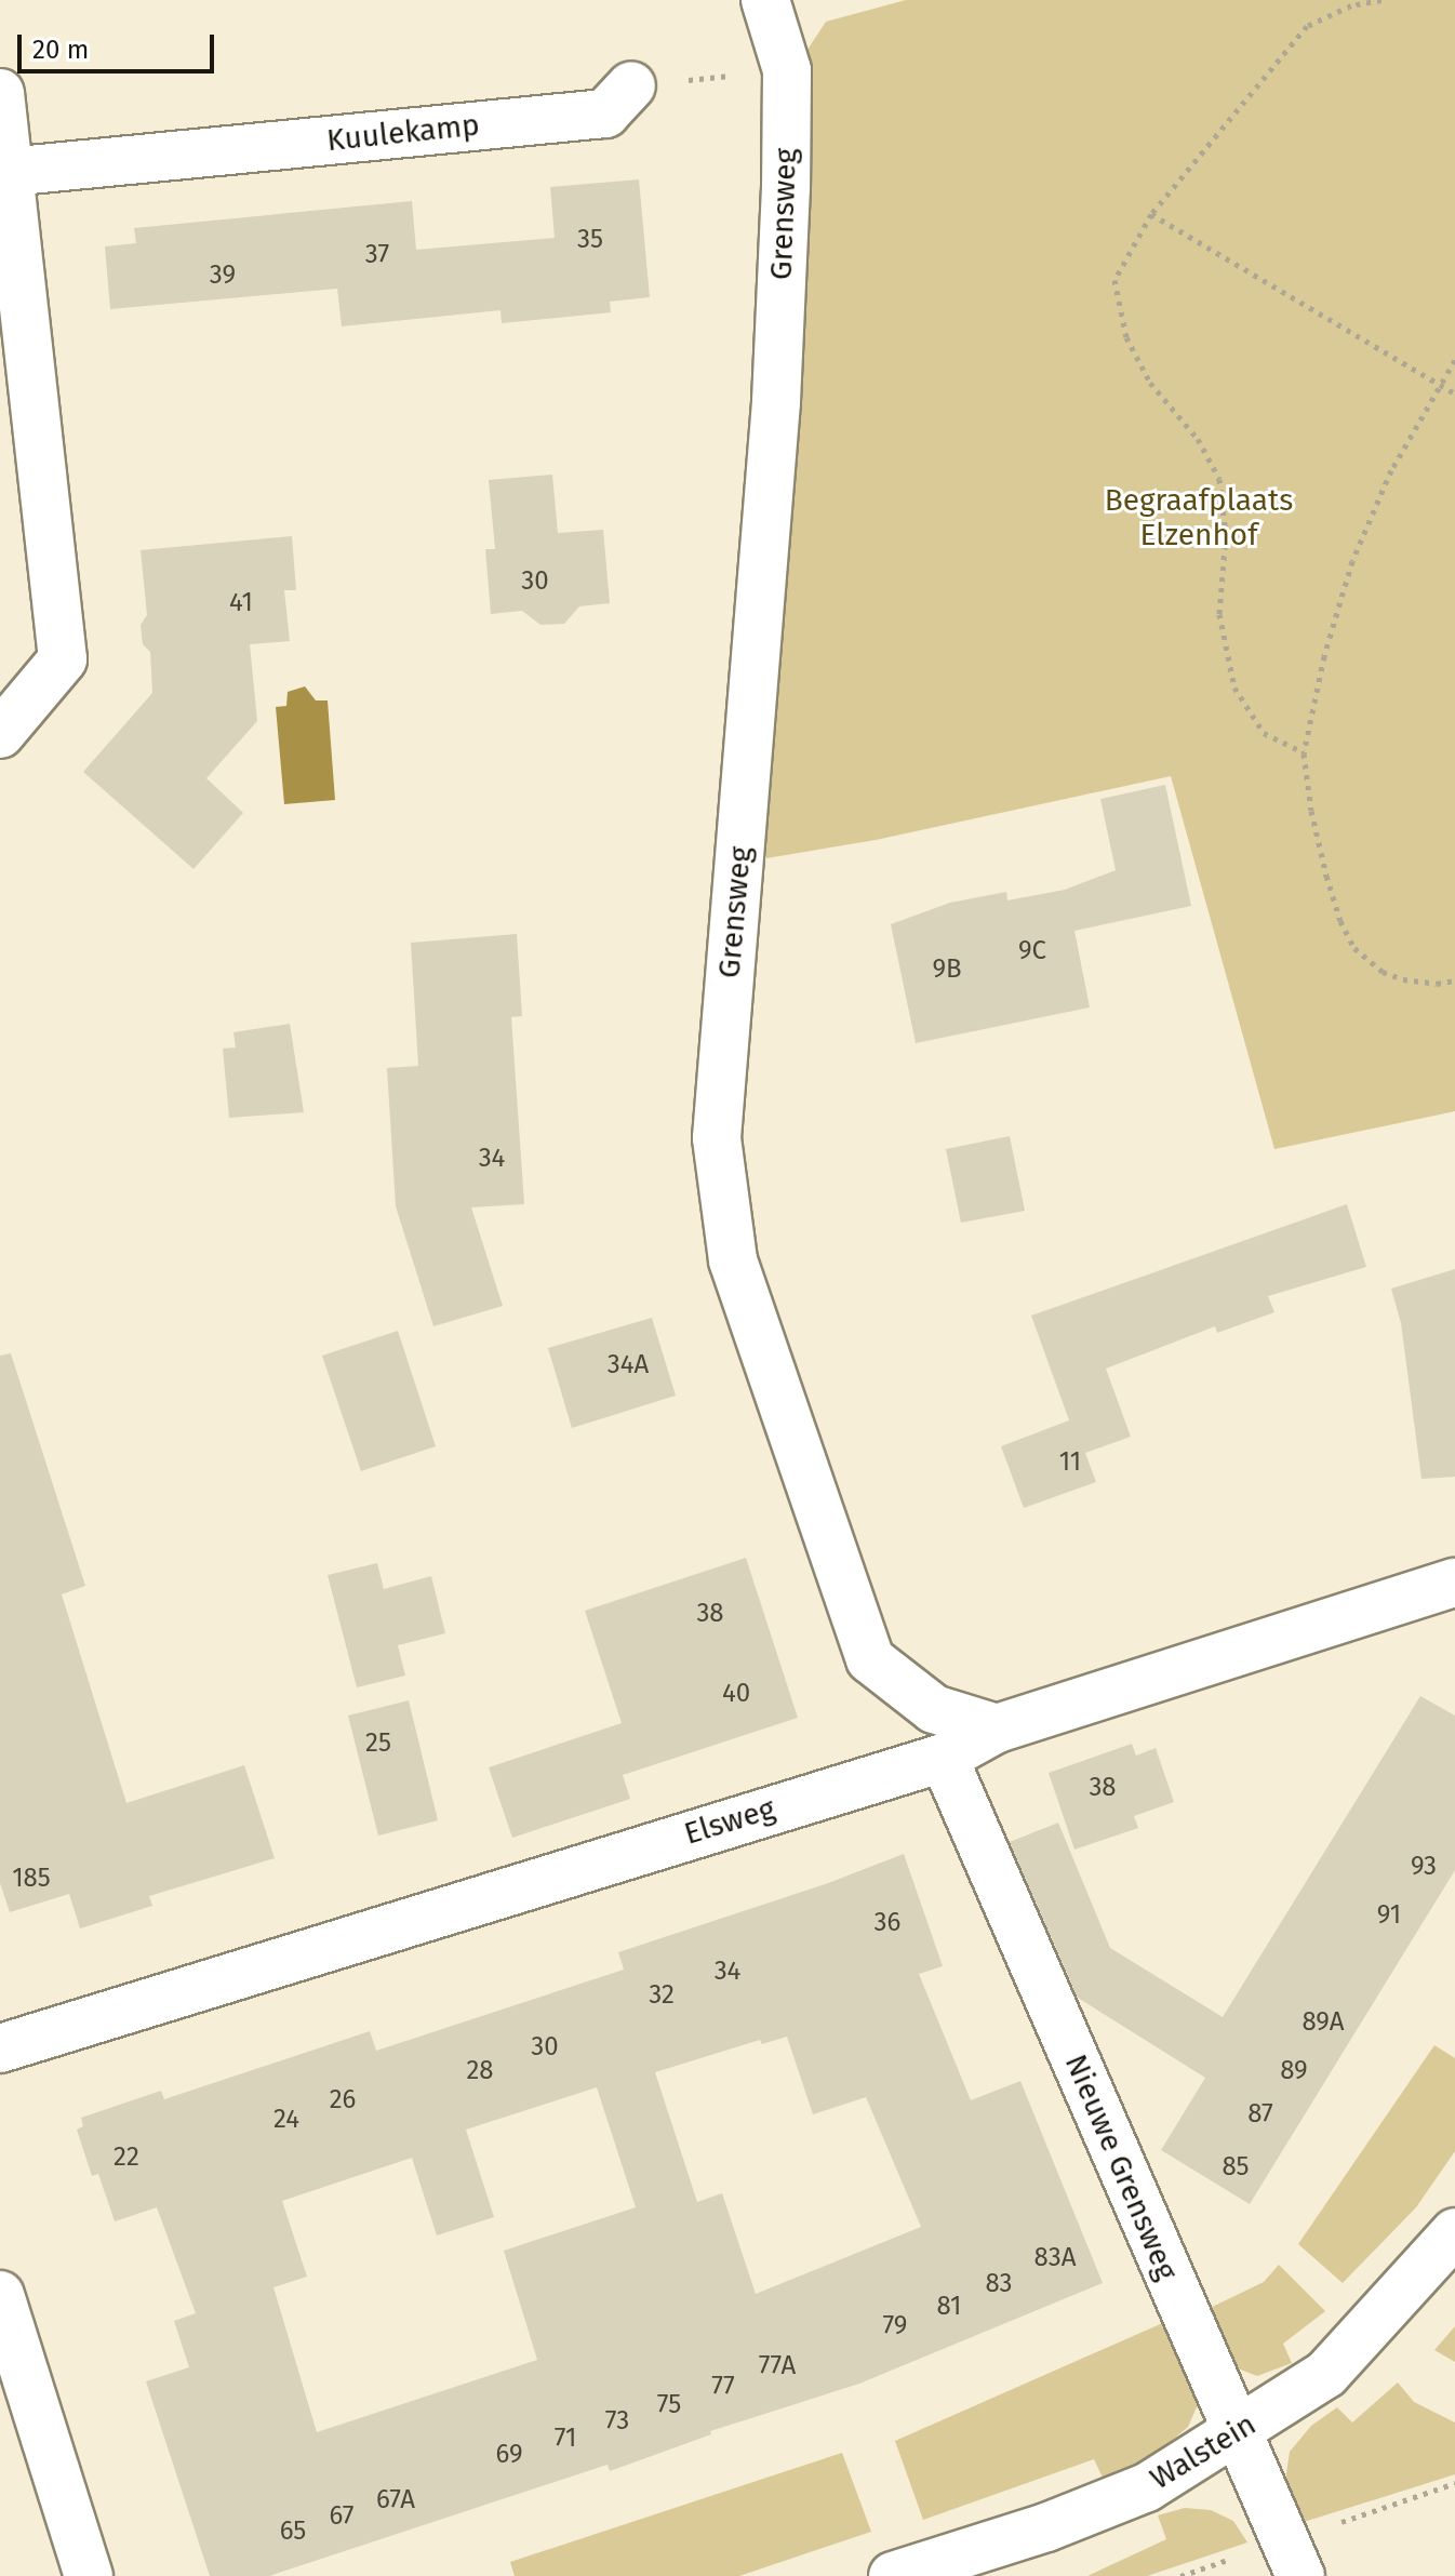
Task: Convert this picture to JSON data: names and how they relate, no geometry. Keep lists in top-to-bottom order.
{
  "streets": {
    "street": [
      "Kuulekamp",
      "Grensweg",
      "Elsweg",
      "Nieuwe Grensweg",
      "Walstein"
    ]
  },
  "crossings": [
    ["Grensweg", "Elsweg"],
    ["Elsweg", "Nieuwe Grensweg"],
    ["Nieuwe Grensweg", "Walstein"]
  ],
  "parks": ["Begraafplaats Elzenhof"],
  "house_numbers": [
    "35",
    "37",
    "39",
    "30",
    "41",
    "9C",
    "9B",
    "34",
    "34A",
    "11",
    "38",
    "40",
    "25",
    "38",
    "93",
    "185",
    "91",
    "36",
    "34",
    "32",
    "89A",
    "30",
    "28",
    "89",
    "26",
    "87",
    "24",
    "22",
    "85",
    "83A",
    "83",
    "81",
    "79",
    "77A",
    "77",
    "75",
    "73",
    "71",
    "69",
    "67A",
    "67",
    "65"
  ],
  "scale_bar": "20 m"
}
